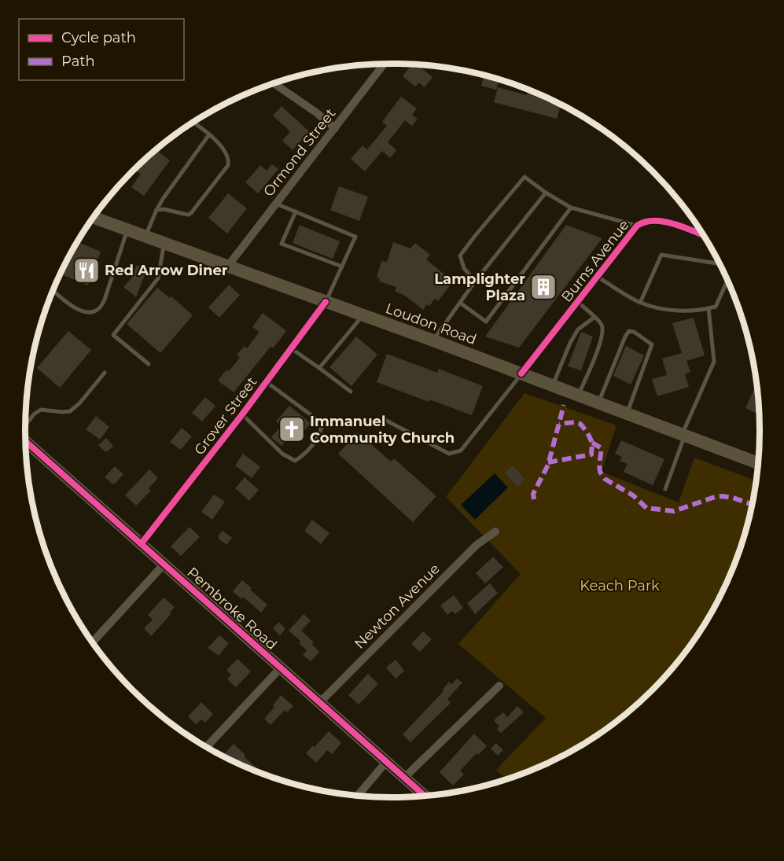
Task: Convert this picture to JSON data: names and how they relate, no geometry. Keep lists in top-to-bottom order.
{
  "streets": {
    "main road": ["Loudon Road"],
    "street": [
      "Ormond Street",
      "Burns Avenue",
      "Grover Street",
      "Newton Avenue",
      "Pembroke Road"
    ]
  },
  "crossings": [
    ["Ormond Street", "Loudon Road"],
    ["Burns Avenue", "Loudon Road"],
    ["Loudon Road", "Grover Street"],
    ["Grover Street", "Pembroke Road"],
    ["Newton Avenue", "Pembroke Road"]
  ],
  "parks": ["Keach Park"],
  "places": {
    "restaurant": ["Red Arrow Diner"],
    "building": ["Lamplighter Plaza"],
    "church": ["Immanuel Community Church"]
  },
  "legend": ["Cycle path", "Path"]
}
